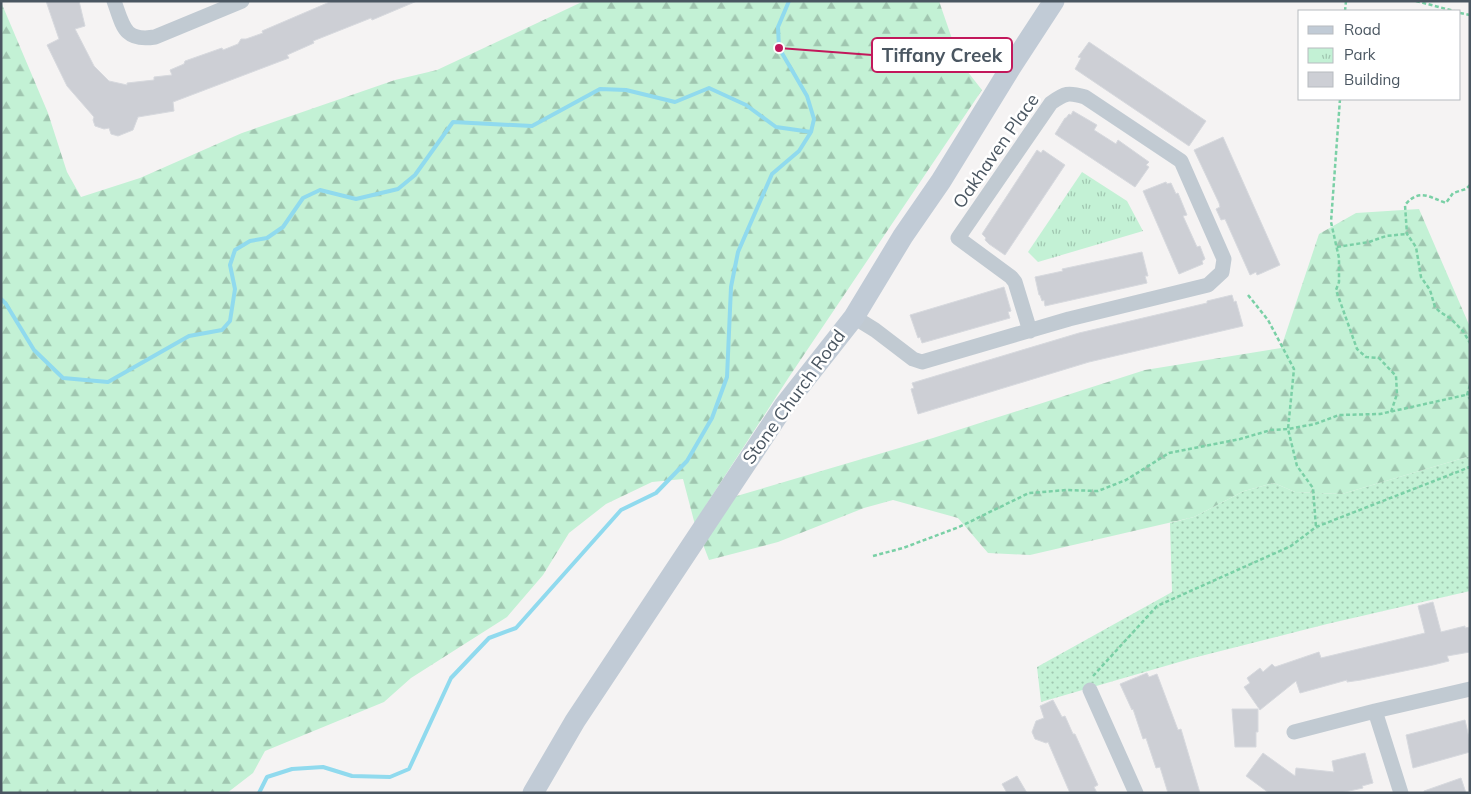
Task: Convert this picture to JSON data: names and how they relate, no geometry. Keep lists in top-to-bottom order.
{
  "streets": {
    "main road": ["Stone Church Road"],
    "street": ["Oakhaven Place"]
  },
  "crossings": [
    ["Oakhaven Place", "Stone Church Road"]
  ],
  "places": ["Tiffany Creek"],
  "legend": ["Road", "Park", "Building"]
}
